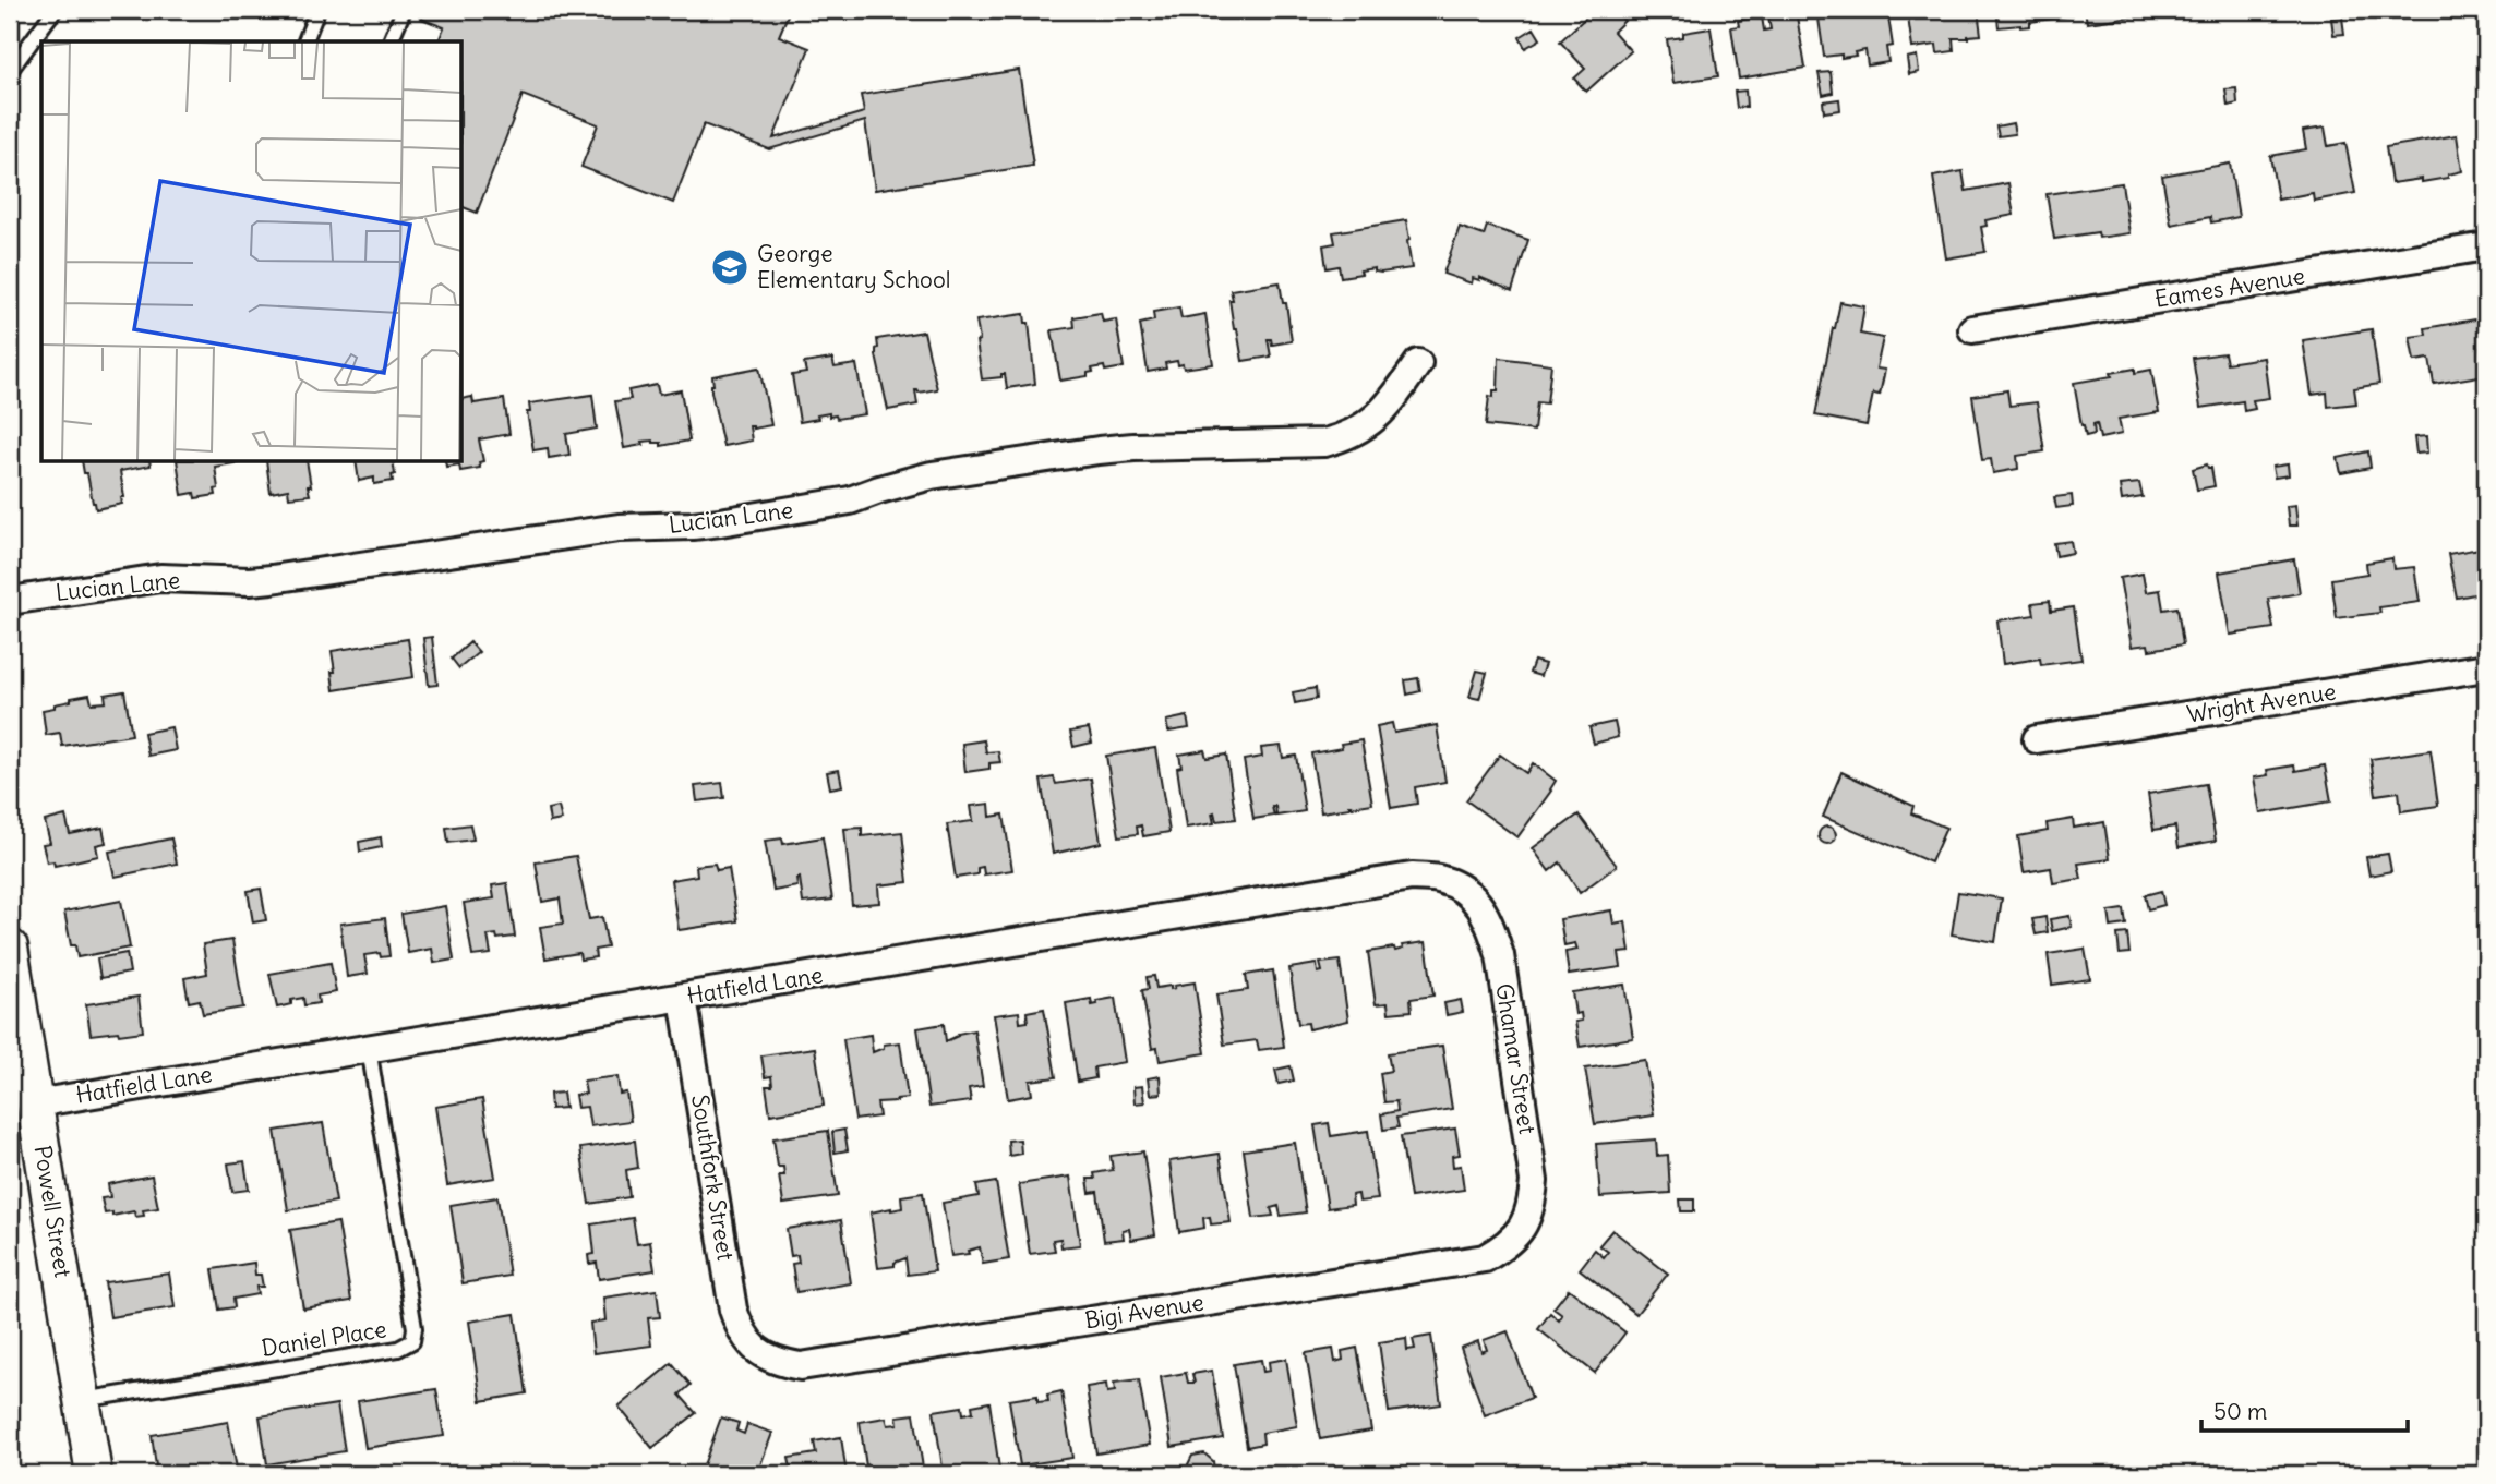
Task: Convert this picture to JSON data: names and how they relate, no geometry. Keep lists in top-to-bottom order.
{
  "streets": {
    "street": [
      "Eames Avenue",
      "Lucian Lane",
      "Wright Avenue",
      "Hatfield Lane",
      "Ghamar Street",
      "Southfork Street",
      "Powell Street",
      "Bigi Avenue"
    ],
    "lane": ["Daniel Place"]
  },
  "crossings": [
    ["Hatfield Lane", "Ghamar Street"],
    ["Hatfield Lane", "Southfork Street"],
    ["Hatfield Lane", "Powell Street"],
    ["Hatfield Lane", "Daniel Place"],
    ["Ghamar Street", "Bigi Avenue"],
    ["Southfork Street", "Bigi Avenue"],
    ["Powell Street", "Daniel Place"]
  ],
  "places": {
    "school or university": ["George Elementary School"]
  },
  "scale_bar": "50 m"
}
